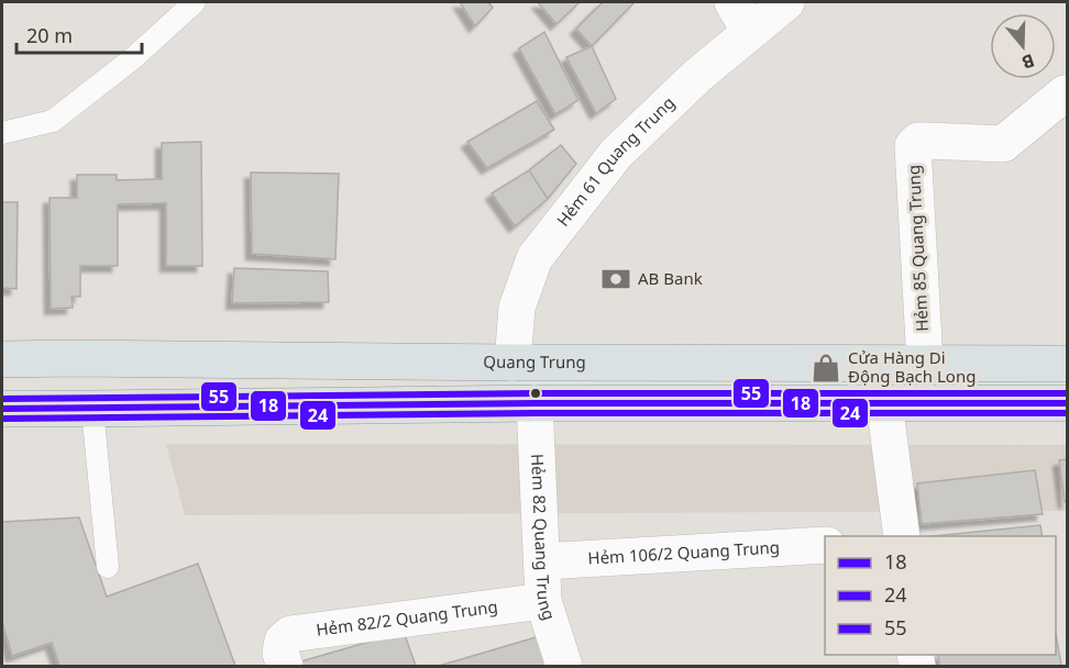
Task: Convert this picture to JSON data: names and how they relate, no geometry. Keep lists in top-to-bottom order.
{
  "streets": {
    "main road": ["Quang Trung"],
    "street": [
      "Hẻm 61 Quang Trung",
      "Hẻm 85 Quang Trung",
      "Hẻm 82 Quang Trung",
      "Hẻm 106/2 Quang Trung",
      "Hẻm 82/2 Quang Trung"
    ]
  },
  "crossings": [
    ["Hẻm 61 Quang Trung", "Quang Trung"],
    ["Hẻm 85 Quang Trung", "Quang Trung"],
    ["Hẻm 82 Quang Trung", "Hẻm 106/2 Quang Trung"],
    ["Hẻm 82 Quang Trung", "Hẻm 82/2 Quang Trung"]
  ],
  "places": {
    "bank": ["AB Bank"],
    "shop": ["Cửa Hàng Di Động Bạch Long"]
  },
  "lines": ["transit line 55", "transit line 18", "transit line 24"],
  "legend": ["18", "24", "55"],
  "scale_bar": "20 m",
  "north": "bottom"
}
